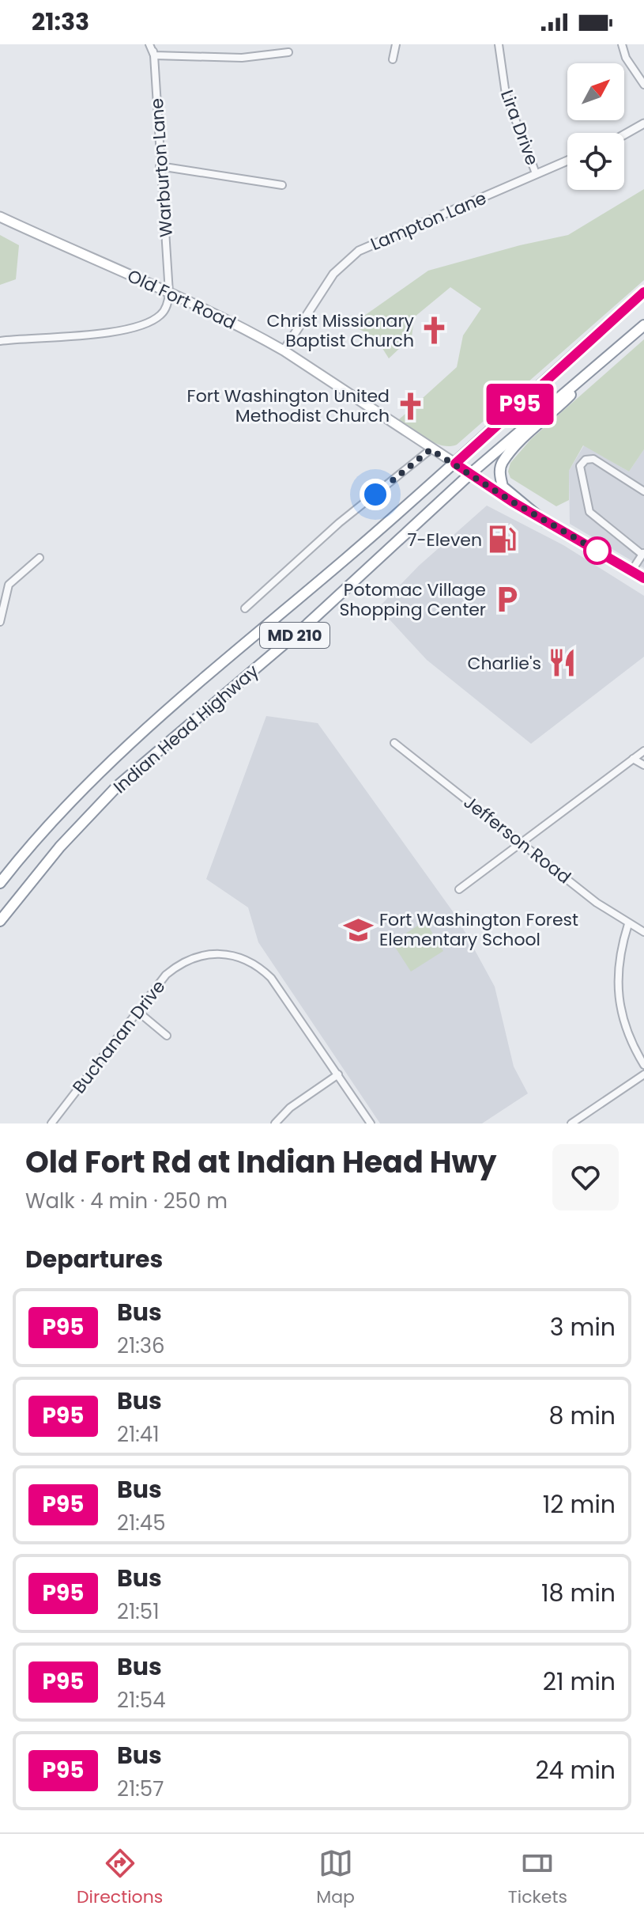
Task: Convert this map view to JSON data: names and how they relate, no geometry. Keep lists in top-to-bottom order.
{
  "streets": {
    "highway": ["MD 210", "Indian Head Highway"],
    "main road": ["Old Fort Road"],
    "street": [
      "Lira Drive",
      "Warburton Lane",
      "Lampton Lane",
      "Jefferson Road",
      "Buchanan Drive"
    ]
  },
  "crossings": [
    ["Lira Drive", "Lampton Lane"],
    ["Warburton Lane", "Old Fort Road"],
    ["Lampton Lane", "Old Fort Road"],
    ["Old Fort Road", "Indian Head Highway"]
  ],
  "places": {
    "church": ["Christ Missionary Baptist Church", "Fort Washington United Methodist Church"],
    "fuel station": ["7-Eleven"],
    "parking": ["Potomac Village Shopping Center"],
    "restaurant": ["Charlie's"],
    "school or university": ["Fort Washington Forest Elementary School"]
  },
  "lines": ["bus line P95"],
  "north": "top right",
  "page": {
    "status": "21:33",
    "on_map": "P95",
    "heading": [
      ["Old Fort Rd at Indian Head Hwy", "Walk · 4 min · 250 m"],
      "Departures"
    ],
    "list": [
      {
        "mark": "P95",
        "name": "Bus",
        "note": "21:36",
        "value": "3 min"
      },
      {
        "mark": "P95",
        "name": "Bus",
        "note": "21:41",
        "value": "8 min"
      },
      {
        "mark": "P95",
        "name": "Bus",
        "note": "21:45",
        "value": "12 min"
      },
      {
        "mark": "P95",
        "name": "Bus",
        "note": "21:51",
        "value": "18 min"
      },
      {
        "mark": "P95",
        "name": "Bus",
        "note": "21:54",
        "value": "21 min"
      },
      {
        "mark": "P95",
        "name": "Bus",
        "note": "21:57",
        "value": "24 min"
      }
    ],
    "tabs": ["Directions", "Map", "Tickets"]
  }
}
